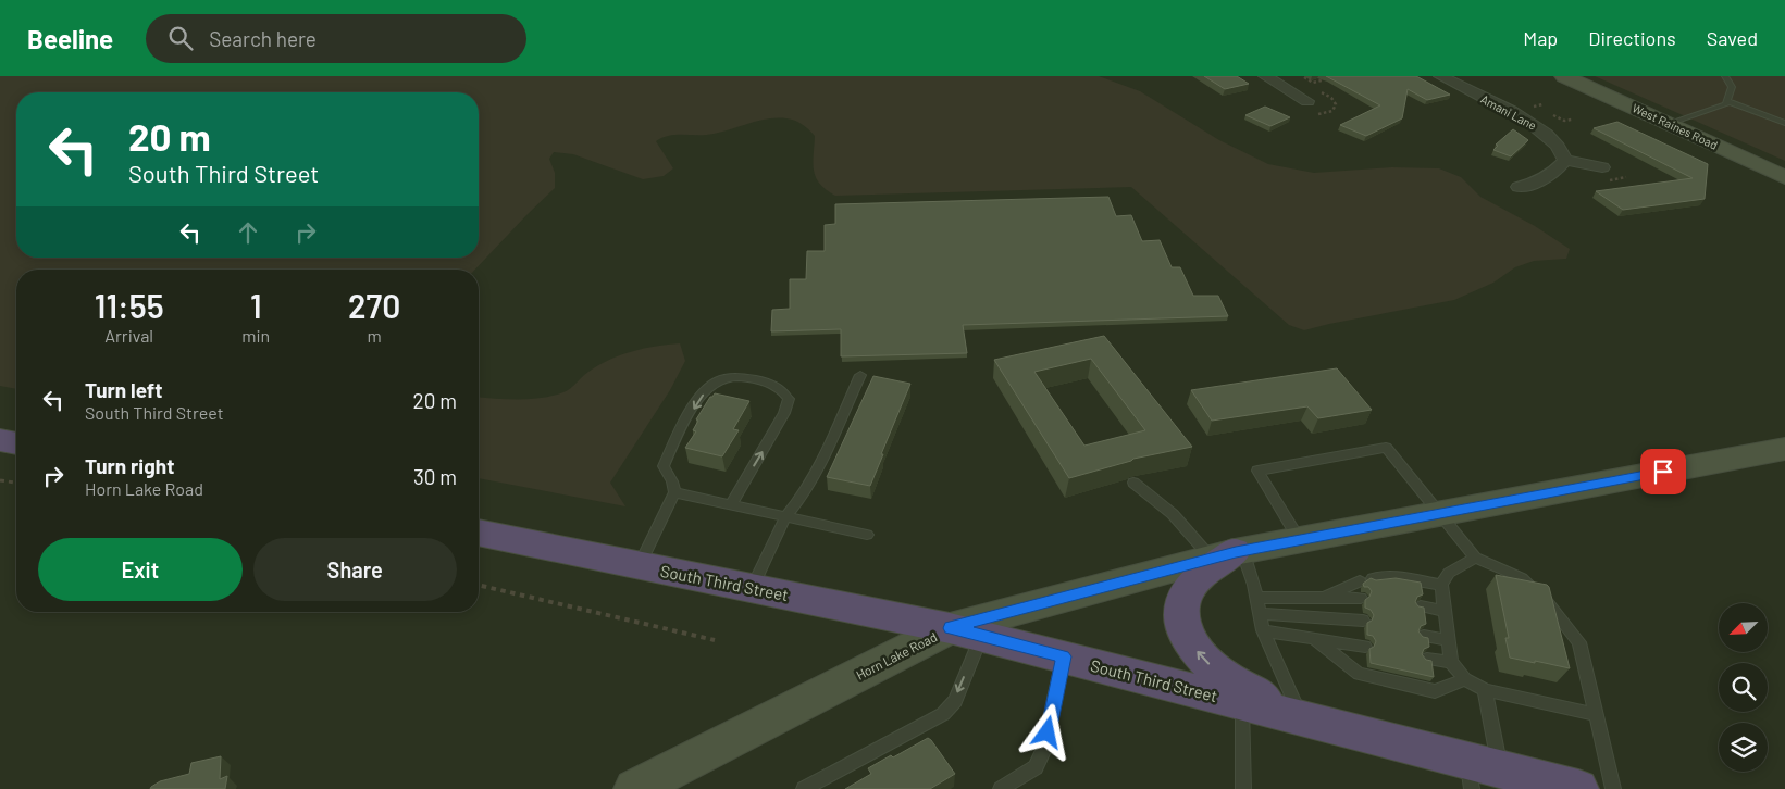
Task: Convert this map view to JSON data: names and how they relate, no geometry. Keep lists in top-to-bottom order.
{
  "streets": {
    "highway": ["South Third Street"],
    "main road": ["West Raines Road", "Horn Lake Road"],
    "street": ["Amani Lane"]
  },
  "crossings": [
    ["South Third Street", "Horn Lake Road"]
  ],
  "north": "bottom left",
  "page": {
    "header": "Beeline",
    "search": "Search here",
    "nav": ["Map", "Directions", "Saved"],
    "turn": ["20 m", "South Third Street"],
    "eta": [
      "11:55",
      "Arrival",
      "1",
      "min",
      "270",
      "m"
    ],
    "list": [
      {
        "name": "Turn left",
        "note": "South Third Street",
        "value": "20 m"
      },
      {
        "name": "Turn right",
        "note": "Horn Lake Road",
        "value": "30 m"
      }
    ],
    "buttons": ["Exit", "Share"]
  }
}
